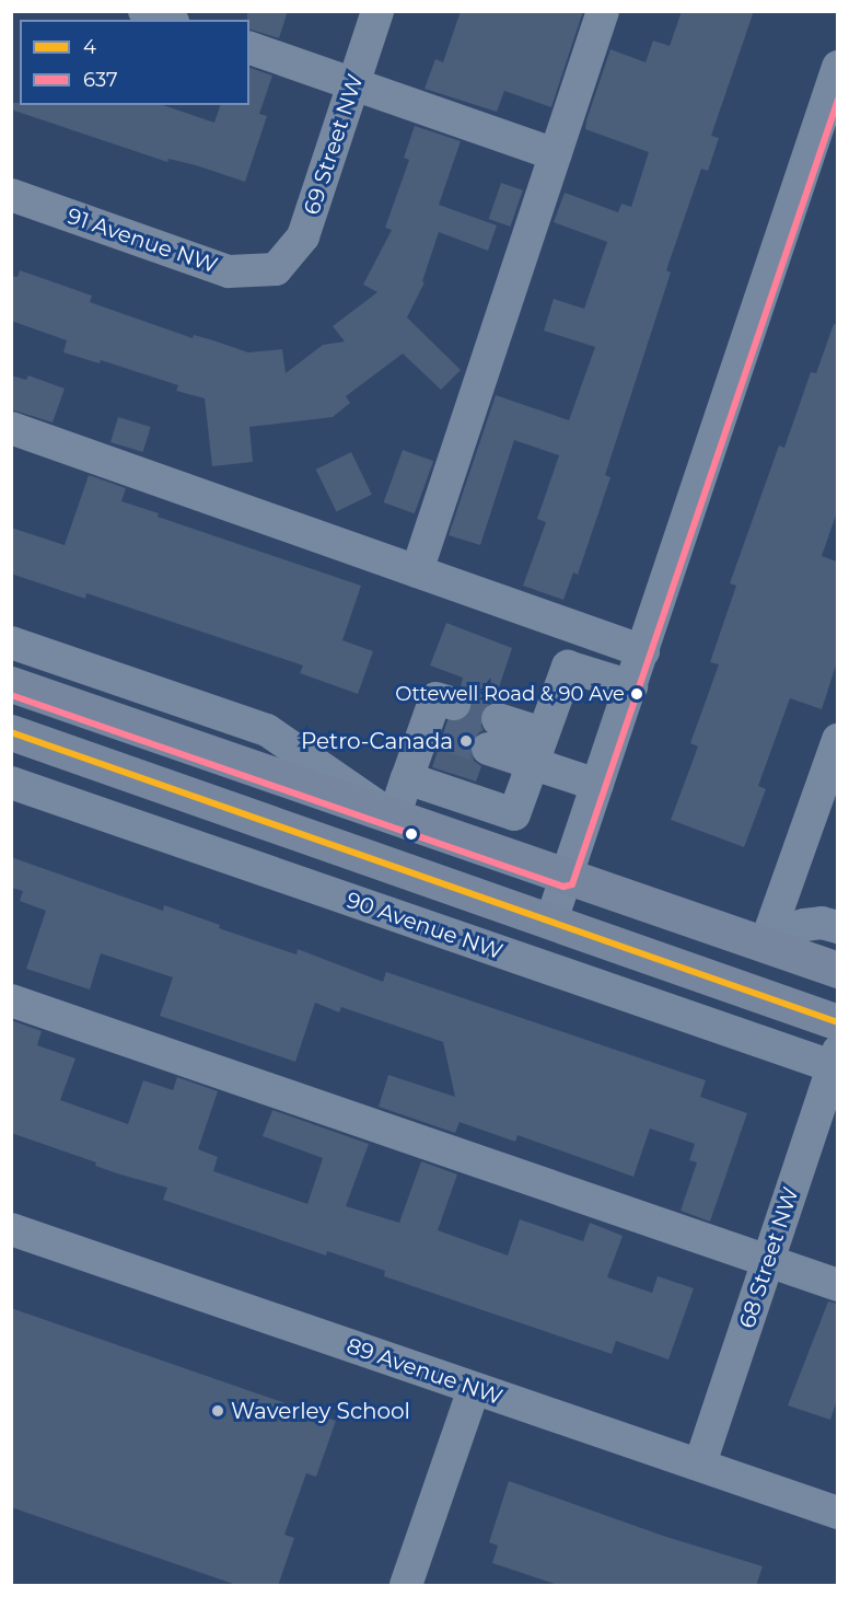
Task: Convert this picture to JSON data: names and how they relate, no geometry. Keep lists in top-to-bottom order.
{
  "streets": {
    "street": [
      "69 Street NW",
      "91 Avenue NW",
      "90 Avenue NW",
      "68 Street NW",
      "89 Avenue NW"
    ]
  },
  "crossings": [
    ["69 Street NW", "91 Avenue NW"],
    ["90 Avenue NW", "68 Street NW"],
    ["68 Street NW", "89 Avenue NW"]
  ],
  "places": ["Ottewell Road & 90 Ave", "Petro-Canada", "Waverley School"],
  "lines": ["transit line 637", "transit line 4"],
  "legend": ["4", "637"]
}
